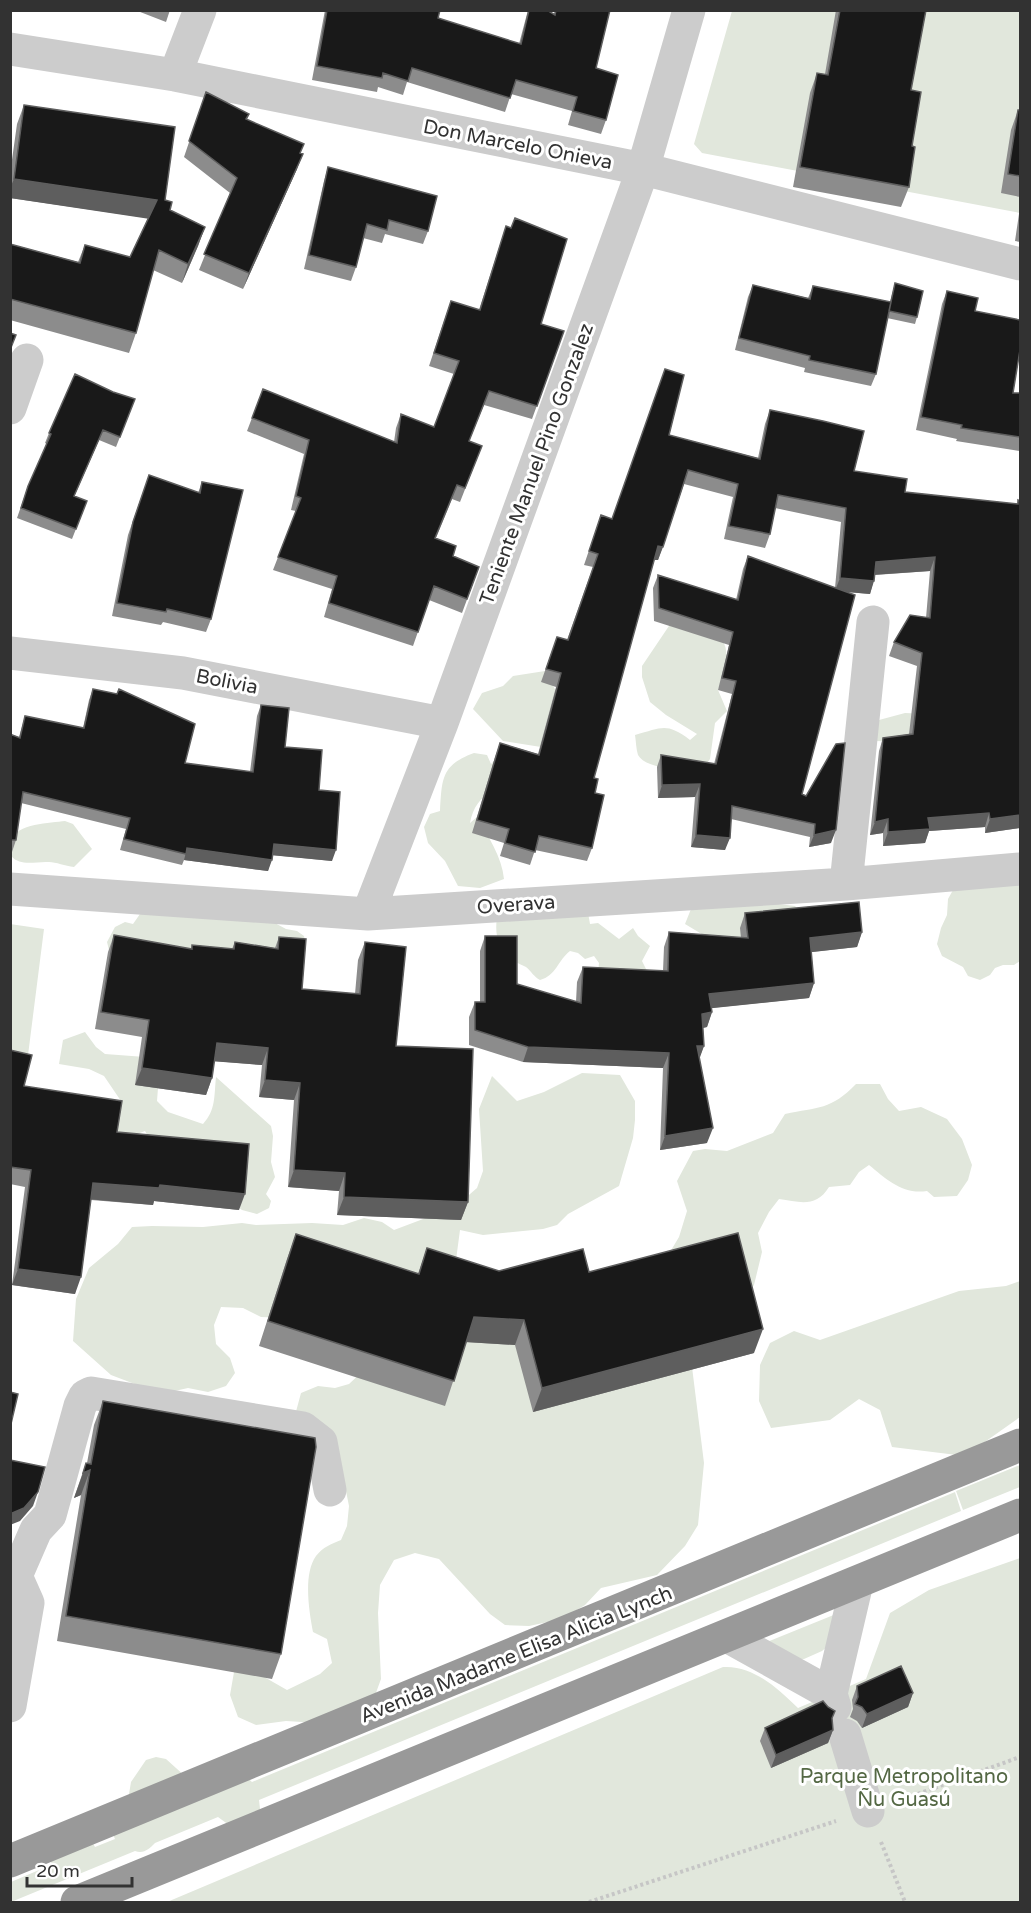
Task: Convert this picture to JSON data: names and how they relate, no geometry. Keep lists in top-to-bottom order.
{
  "streets": {
    "highway": ["Avenida Madame Elisa Alicia Lynch"],
    "street": [
      "Don Marcelo Onieva",
      "Teniente Manuel Pino Gonzalez",
      "Bolivia",
      "Overava"
    ]
  },
  "crossings": [
    ["Don Marcelo Onieva", "Teniente Manuel Pino Gonzalez"],
    ["Teniente Manuel Pino Gonzalez", "Bolivia"],
    ["Teniente Manuel Pino Gonzalez", "Overava"]
  ],
  "parks": ["Parque Metropolitano Ñu Guasú"],
  "scale_bar": "20 m"
}
